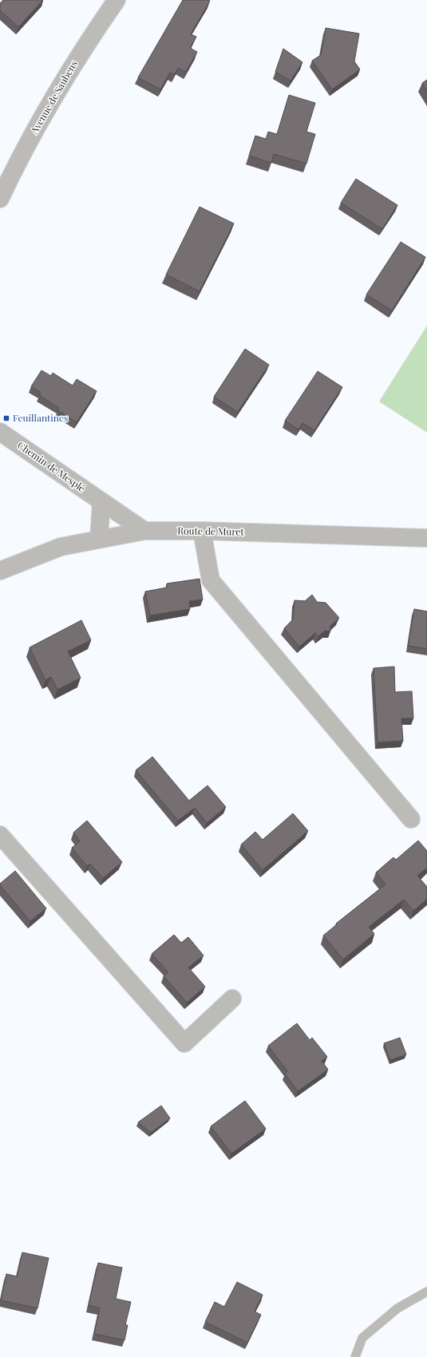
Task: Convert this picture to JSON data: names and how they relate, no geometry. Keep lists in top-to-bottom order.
{
  "streets": {
    "street": ["Avenue de Saubens", "Chemin de Mesplé", "Route de Muret"]
  },
  "crossings": [
    ["Chemin de Mesplé", "Route de Muret"]
  ],
  "places": {
    "transit": ["Feuillantines"]
  }
}
